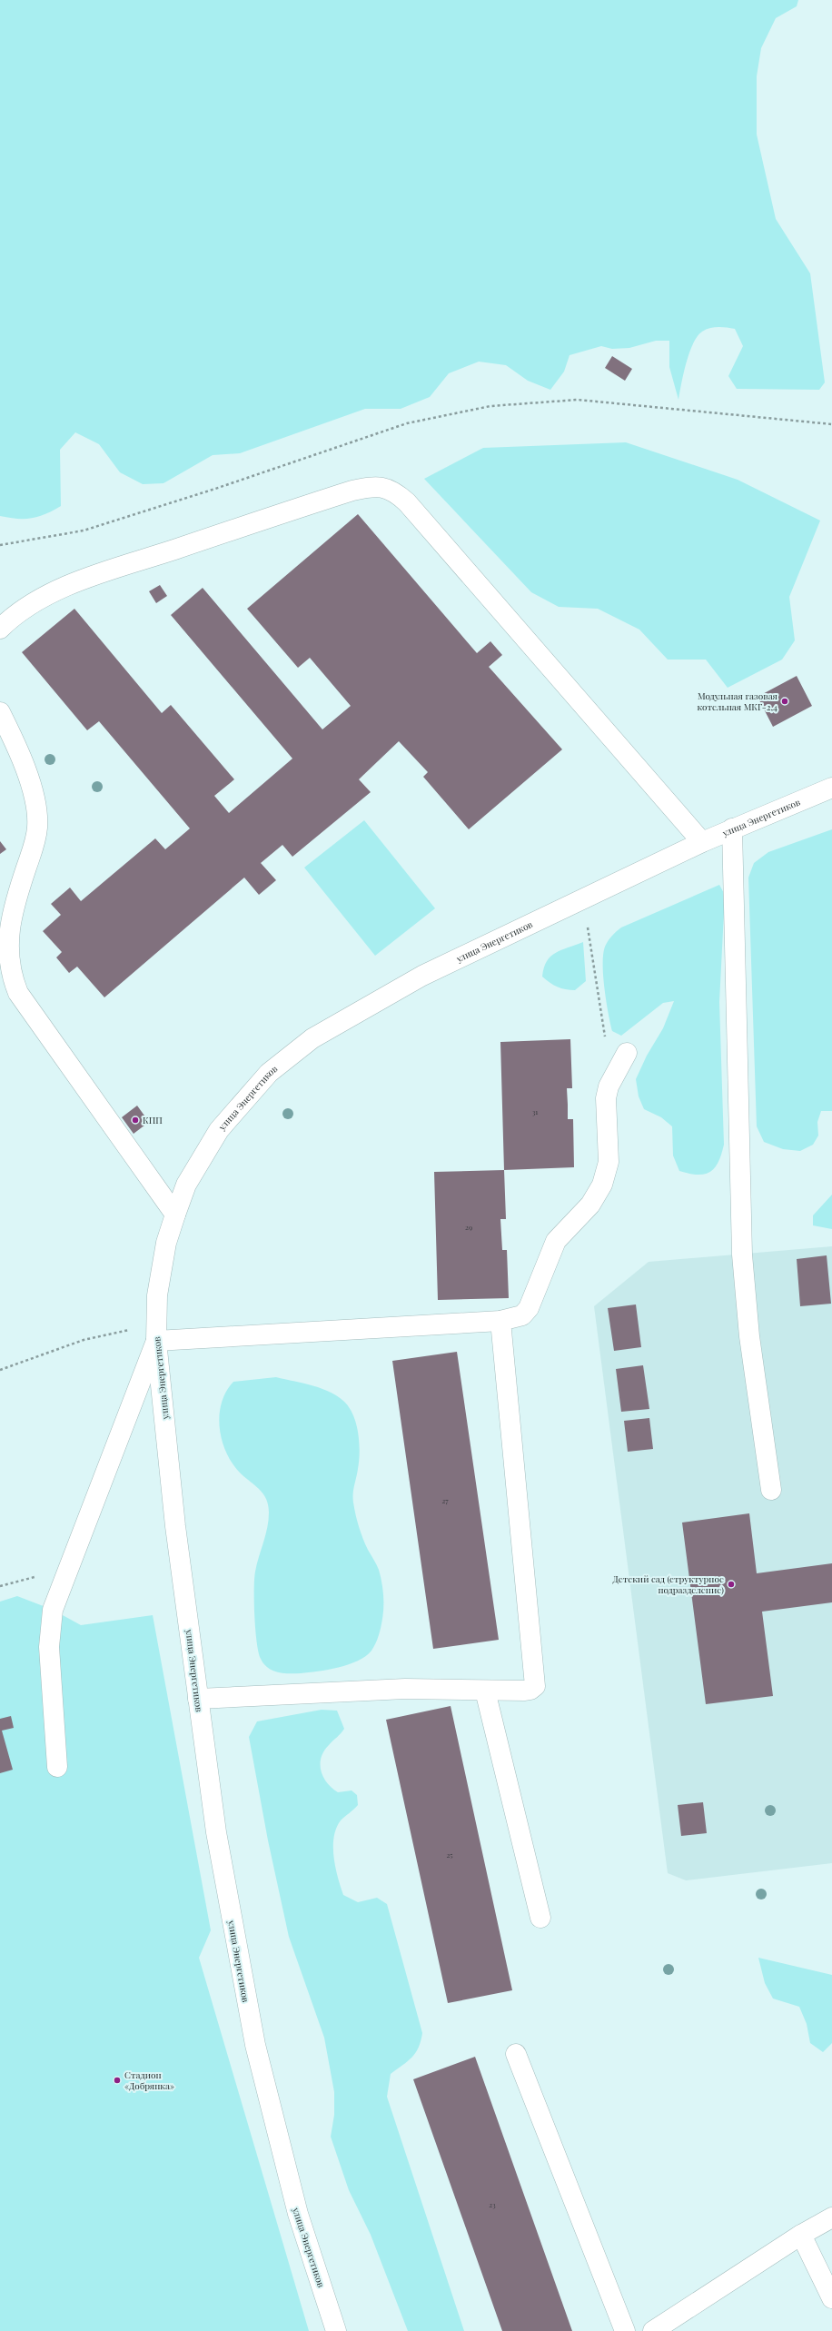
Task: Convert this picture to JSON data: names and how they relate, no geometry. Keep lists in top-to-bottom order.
{
  "streets": {
    "street": ["улица Энергетиков"]
  },
  "places": [
    "Модульная газовая котельная МКГ-2,4",
    "КПП",
    "Детский сад (структурное подразделение)",
    "Стадион «Добрянка»"
  ],
  "house_numbers": [
    "31",
    "29",
    "27",
    "25",
    "23"
  ]
}
